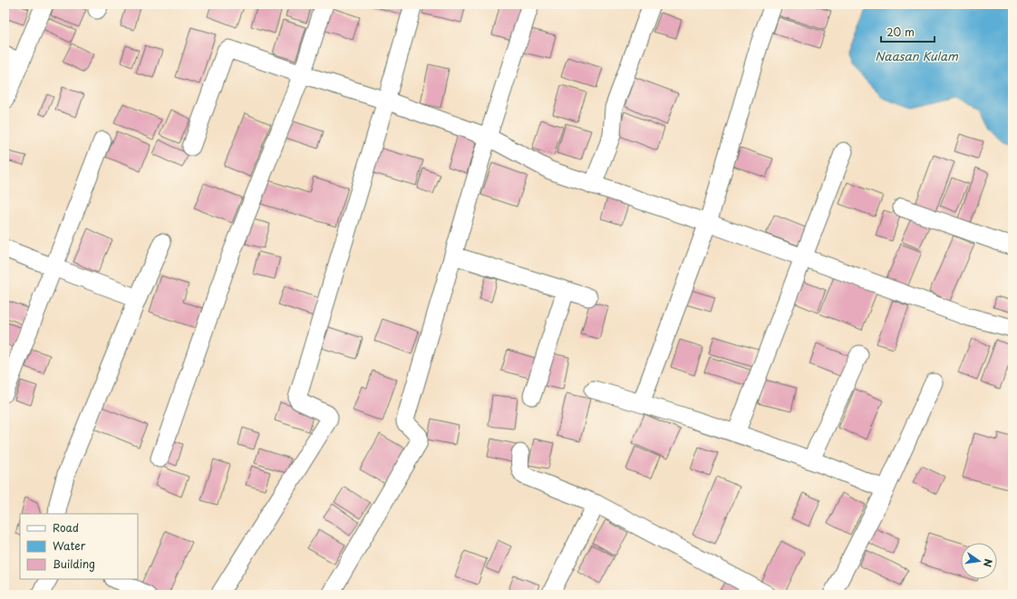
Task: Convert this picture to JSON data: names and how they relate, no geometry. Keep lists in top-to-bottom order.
{
  "water": ["Naasan Kulam"],
  "legend": ["Road", "Water", "Building"],
  "scale_bar": "20 m",
  "north": "right"
}
